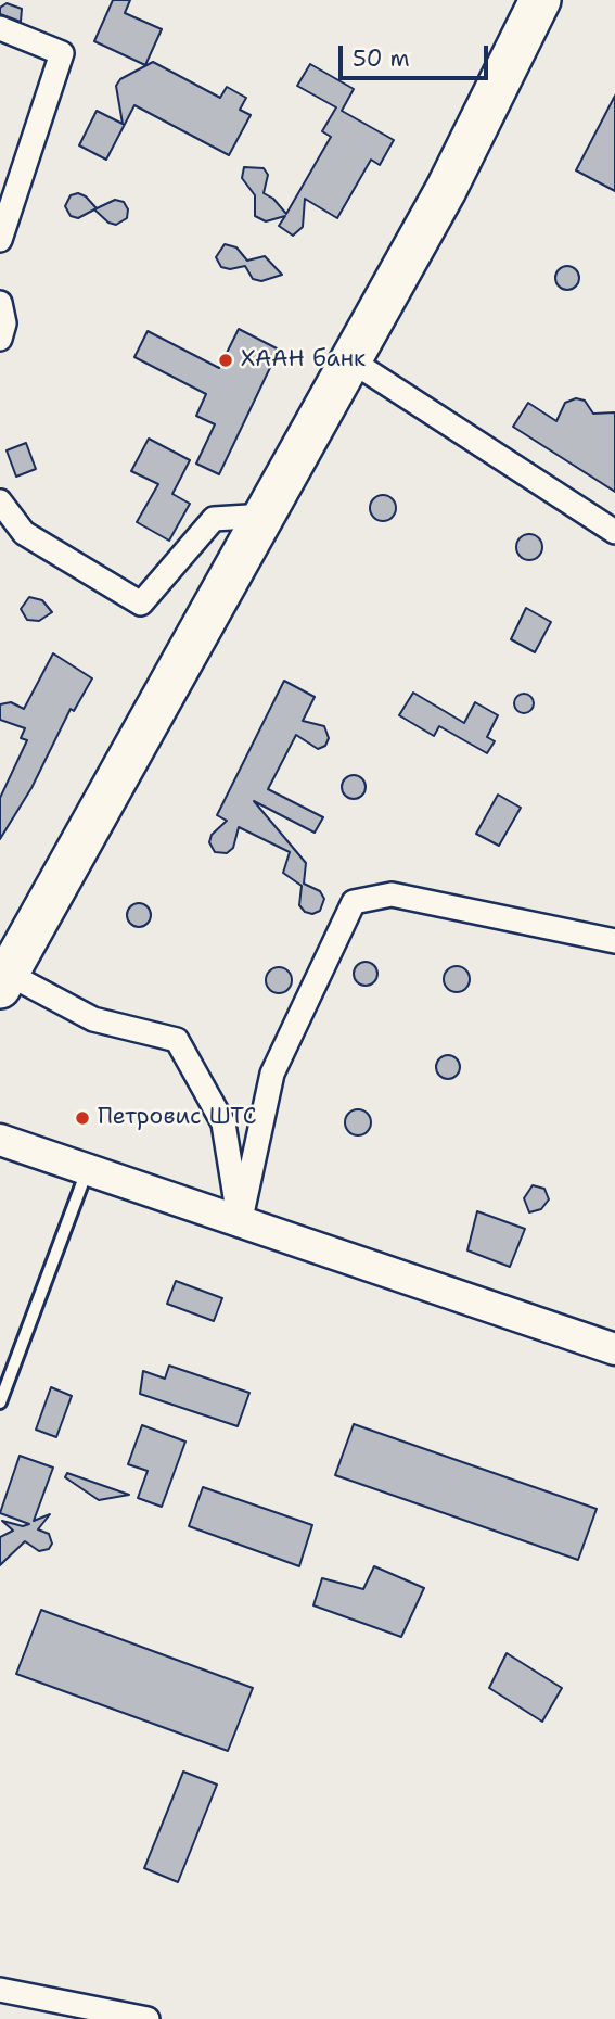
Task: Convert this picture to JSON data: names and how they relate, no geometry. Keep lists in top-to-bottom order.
{
  "places": ["ХААН банк", "Петровис ШТС"],
  "scale_bar": "50 m"
}
